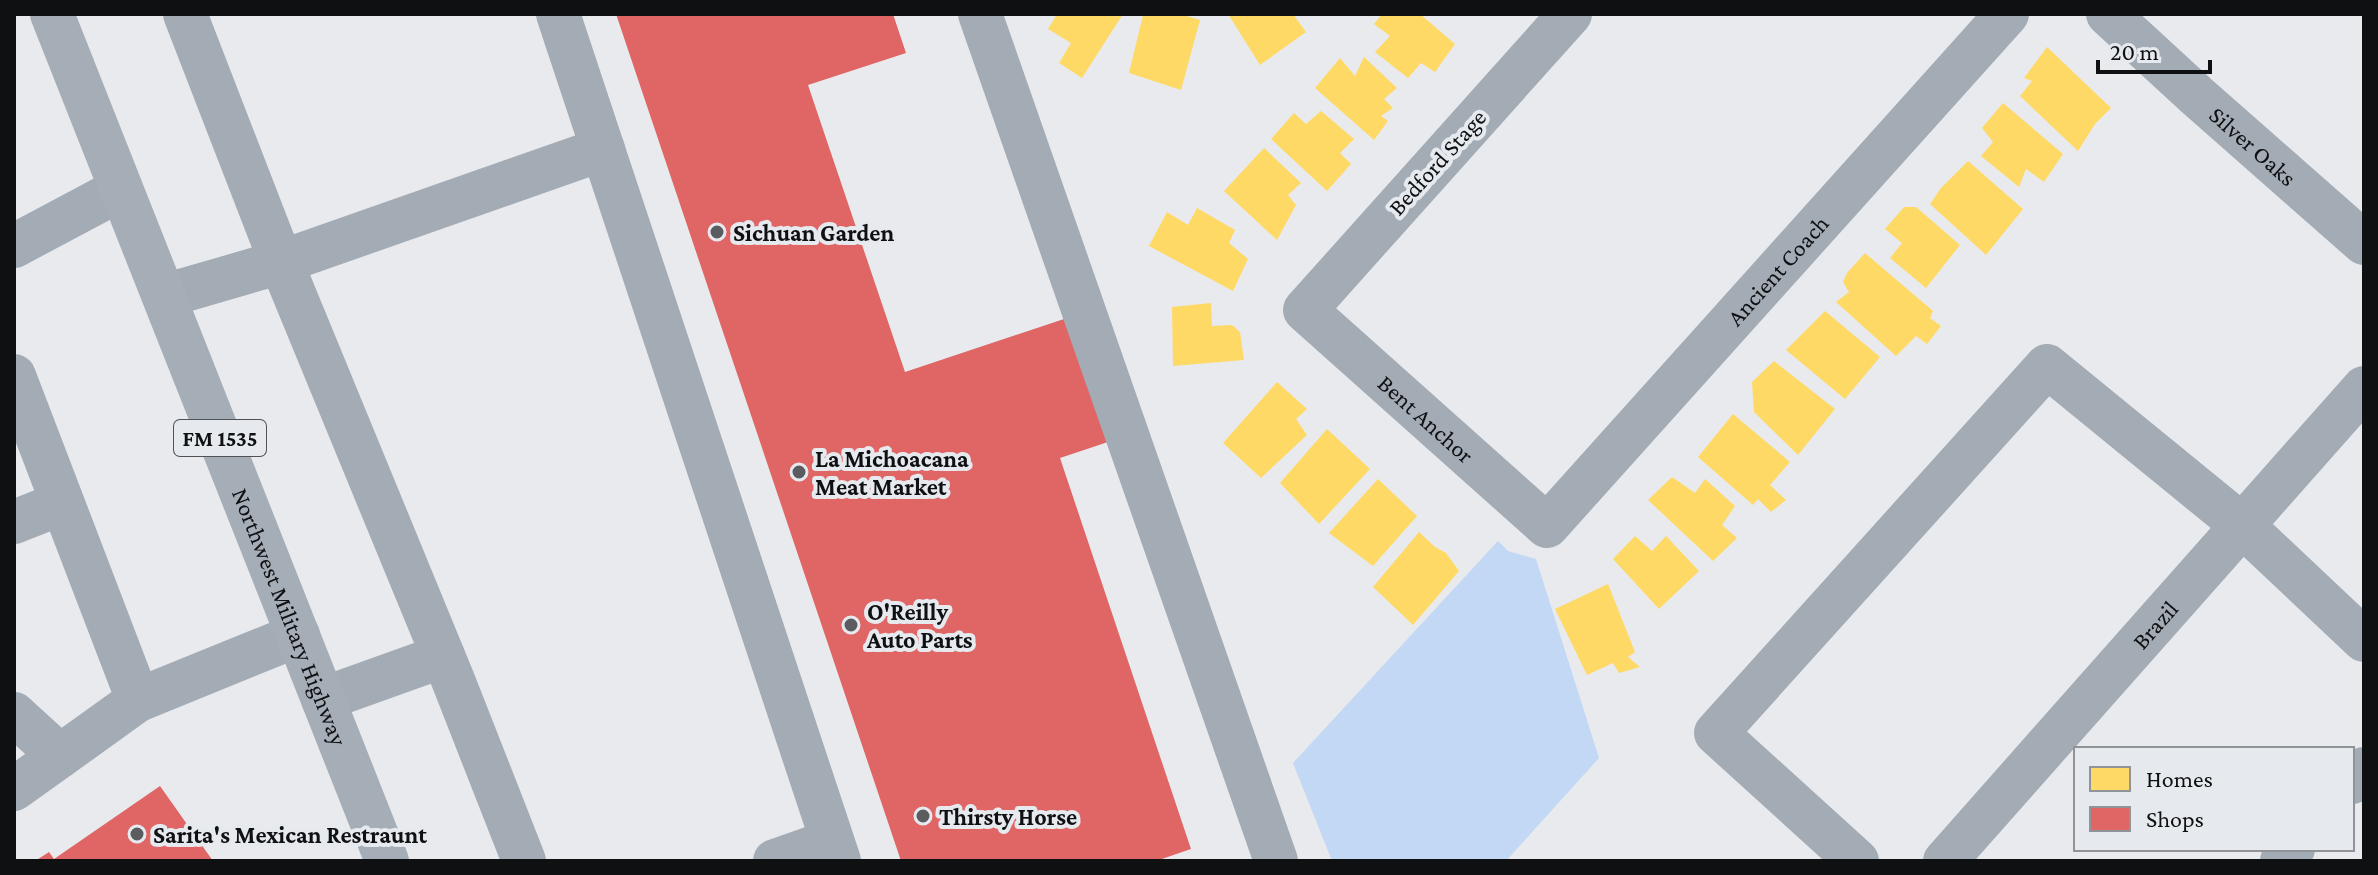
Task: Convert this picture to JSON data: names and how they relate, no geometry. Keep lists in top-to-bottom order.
{
  "streets": {
    "main road": ["FM 1535", "Northwest Military Highway"],
    "street": [
      "Silver Oaks",
      "Bedford Stage",
      "Ancient Coach",
      "Bent Anchor",
      "Brazil"
    ]
  },
  "crossings": [
    ["Bedford Stage", "Bent Anchor"],
    ["Ancient Coach", "Bent Anchor"]
  ],
  "places": [
    "Sichuan Garden",
    "La Michoacana Meat Market",
    "O'Reilly Auto Parts",
    "Thirsty Horse",
    "Sarita's Mexican Restraunt"
  ],
  "legend": ["Homes", "Shops"],
  "scale_bar": "20 m"
}
